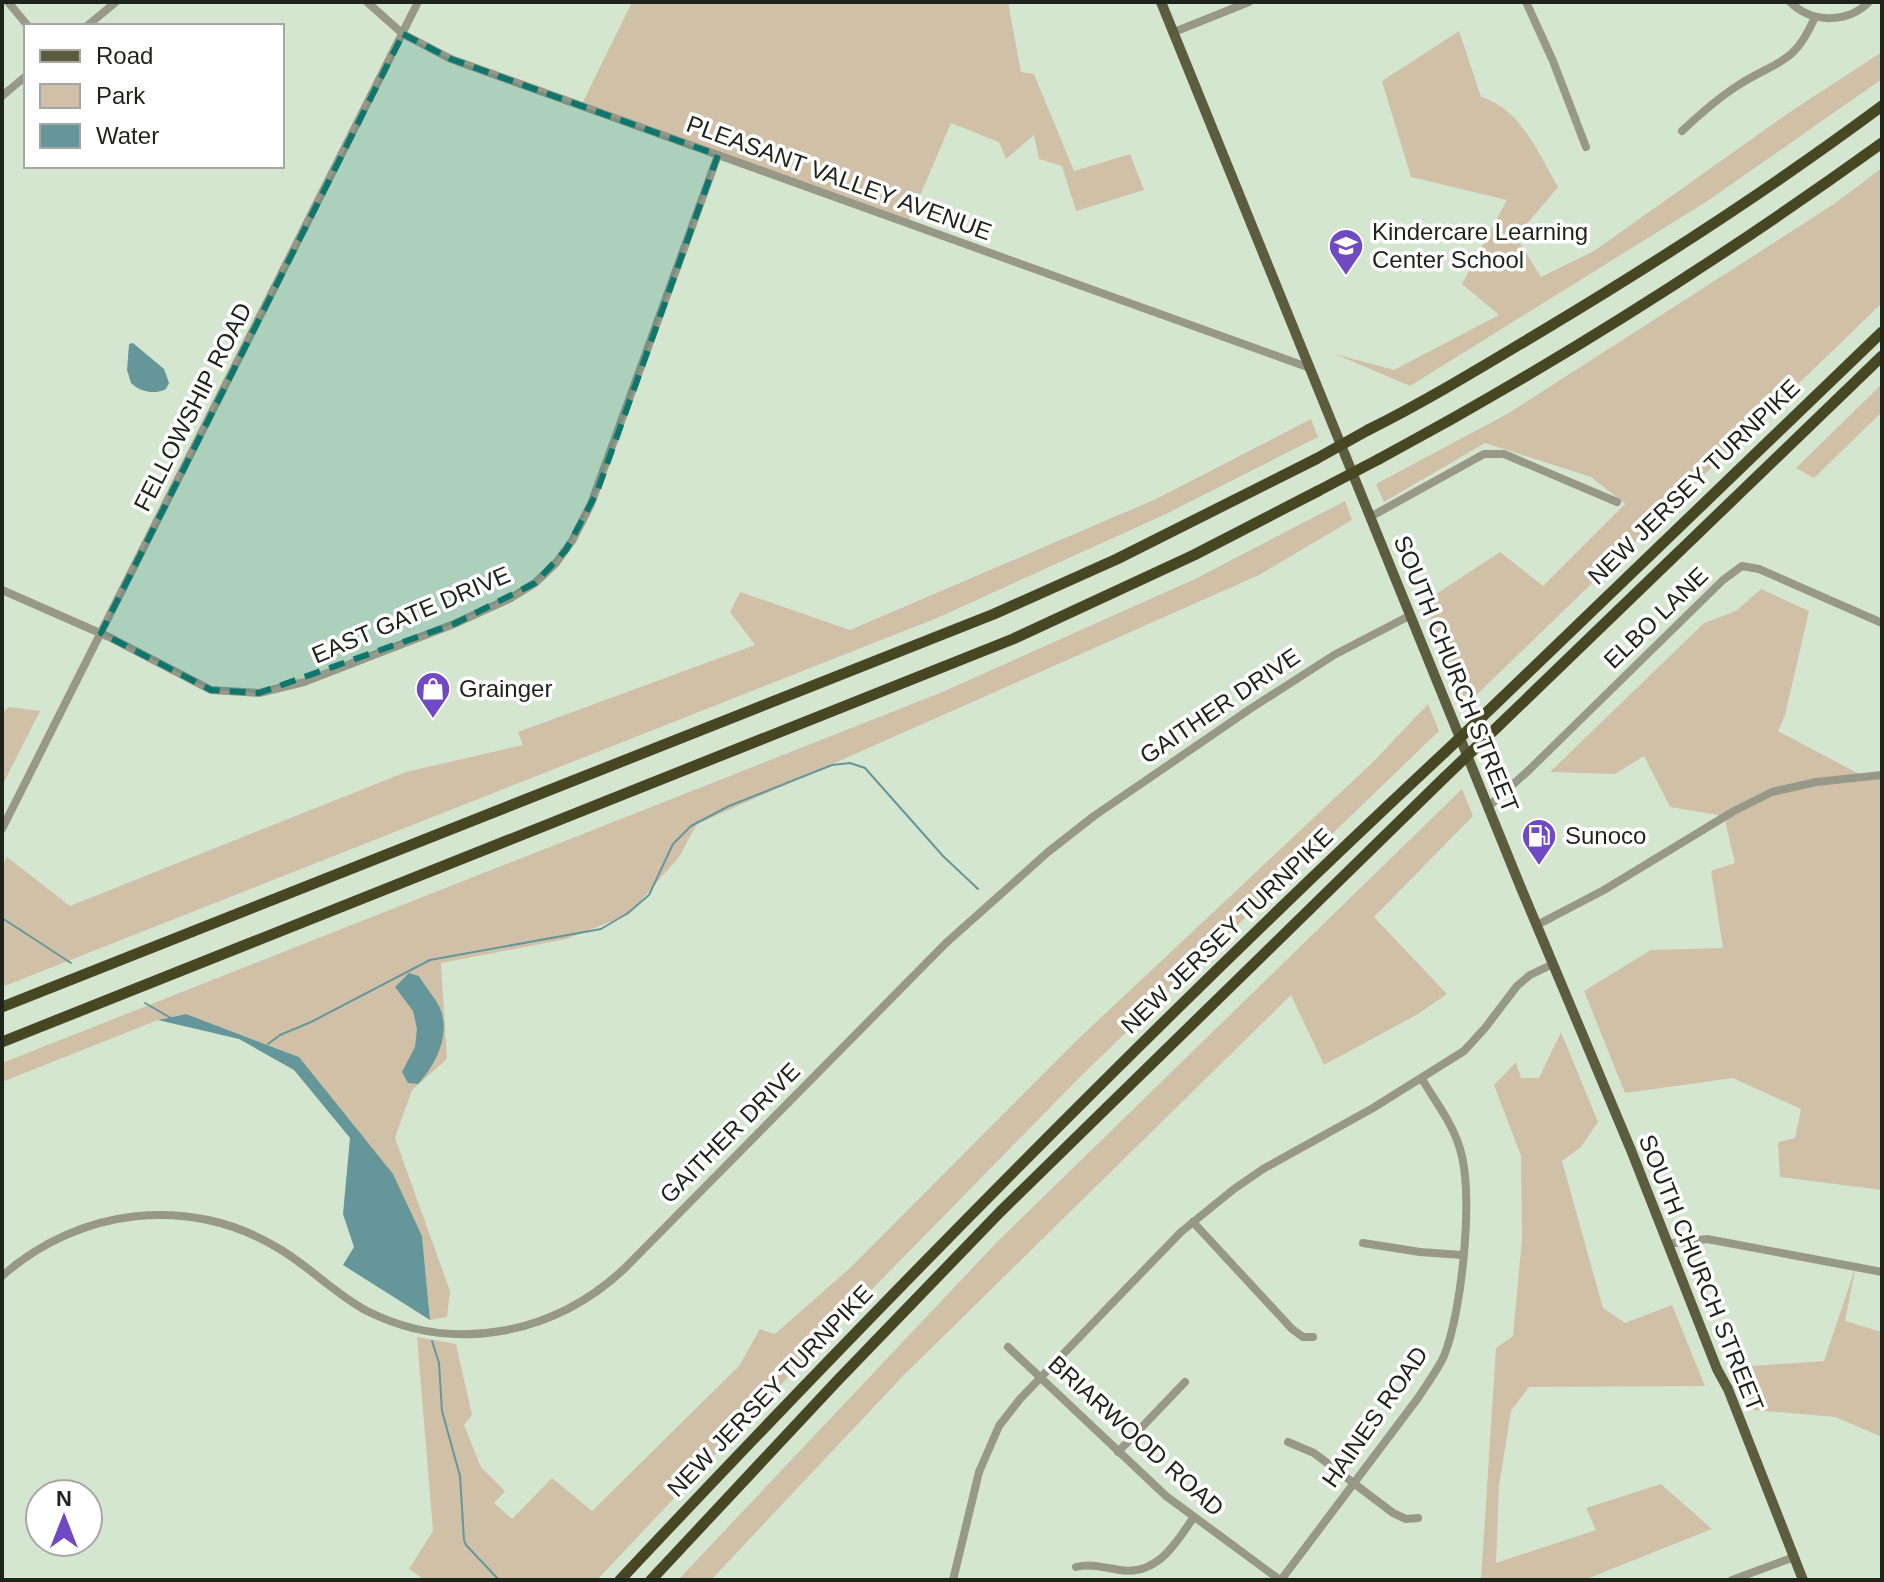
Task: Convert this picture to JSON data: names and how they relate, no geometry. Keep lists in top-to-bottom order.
{
  "streets": {
    "highway": ["NEW JERSEY TURNPIKE"],
    "main road": ["SOUTH CHURCH STREET"],
    "street": [
      "PLEASANT VALLEY AVENUE",
      "FELLOWSHIP ROAD",
      "EAST GATE DRIVE",
      "ELBO LANE",
      "GAITHER DRIVE",
      "HAINES ROAD",
      "BRIARWOOD ROAD"
    ]
  },
  "crossings": [
    ["PLEASANT VALLEY AVENUE", "FELLOWSHIP ROAD"],
    ["PLEASANT VALLEY AVENUE", "EAST GATE DRIVE"],
    ["PLEASANT VALLEY AVENUE", "SOUTH CHURCH STREET"],
    ["FELLOWSHIP ROAD", "EAST GATE DRIVE"],
    ["ELBO LANE", "SOUTH CHURCH STREET"],
    ["SOUTH CHURCH STREET", "GAITHER DRIVE"],
    ["HAINES ROAD", "BRIARWOOD ROAD"]
  ],
  "places": {
    "school or university": ["Kindercare Learning Center School"],
    "shop": ["Grainger"],
    "fuel station": ["Sunoco"]
  },
  "legend": ["Road", "Park", "Water"],
  "north": "top"
}
